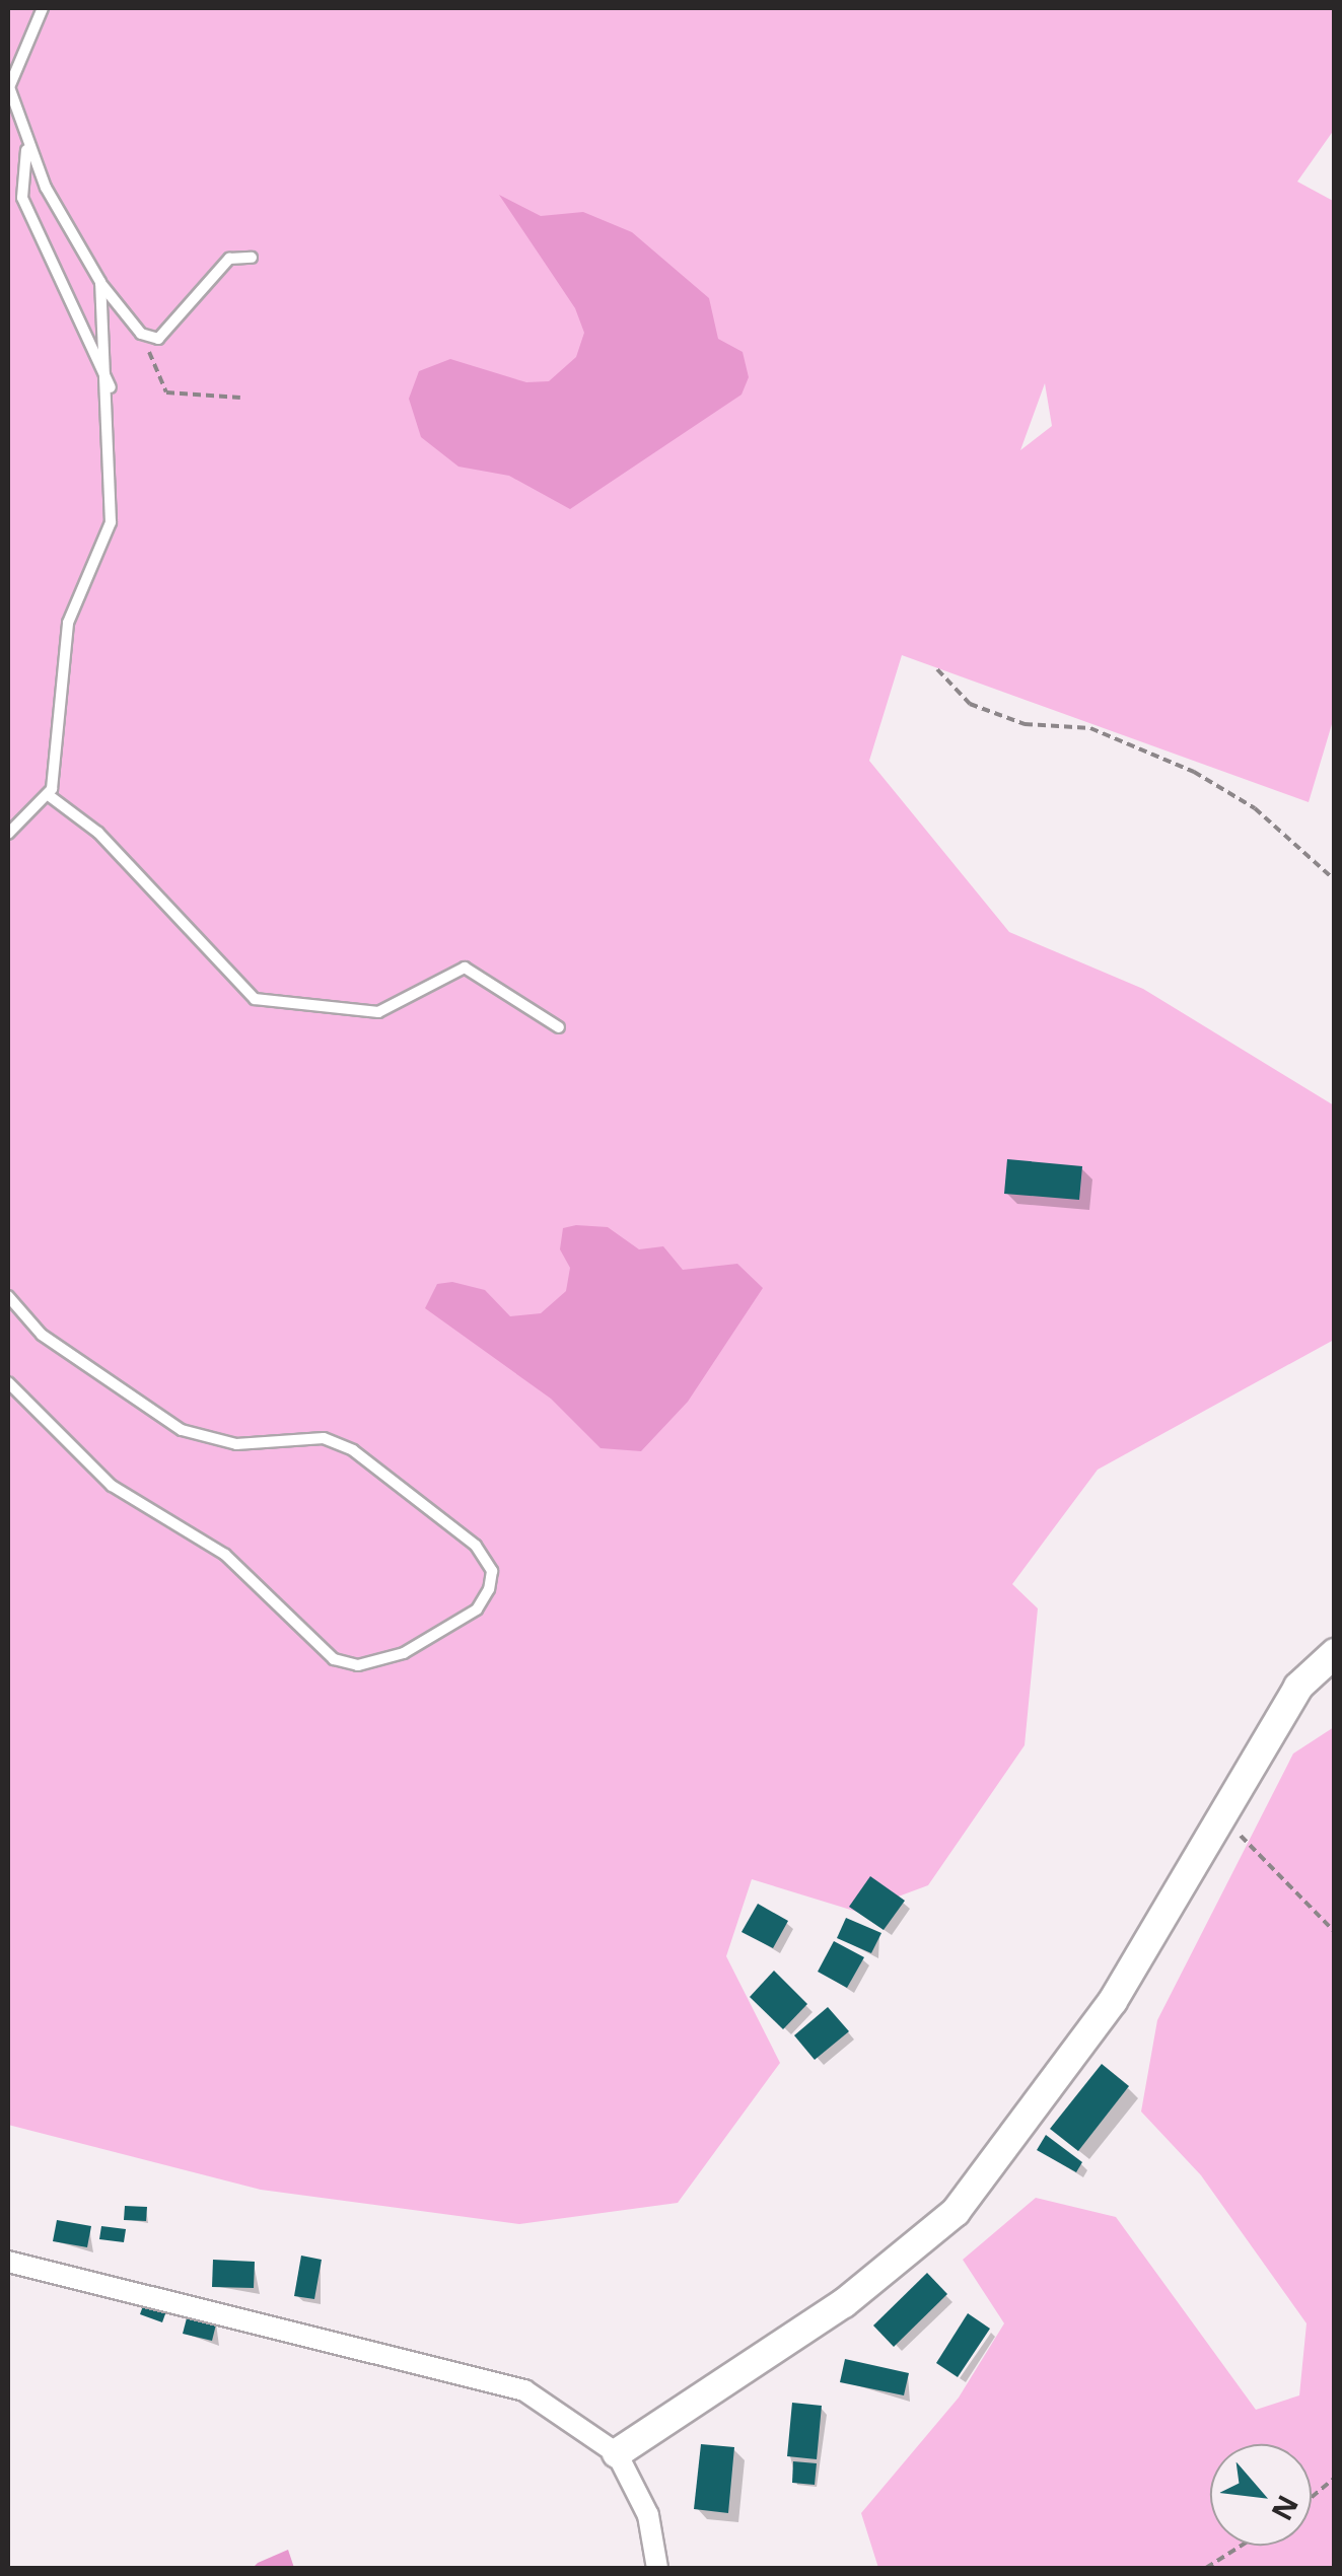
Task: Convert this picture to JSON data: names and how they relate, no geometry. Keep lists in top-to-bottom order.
{
  "north": "bottom right"
}
